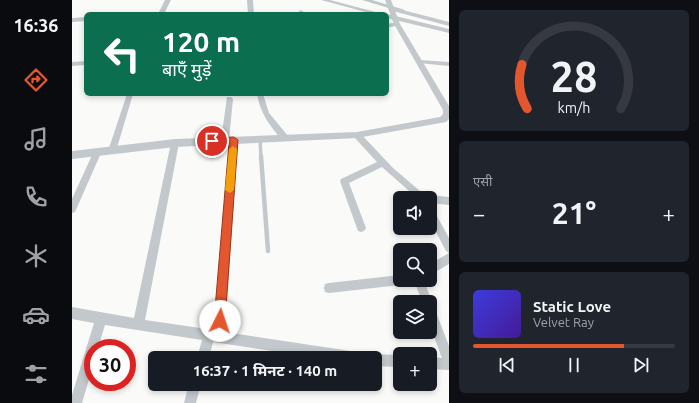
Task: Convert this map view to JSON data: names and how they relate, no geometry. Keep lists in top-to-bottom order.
{
  "page": {
    "tabs": "16:36",
    "turn": ["120 m", "बाएँ मुड़ें"],
    "tile": "एसी",
    "map_buttons": "+",
    "heat": ["−", "21°", "+"],
    "song": ["Static Love", "Velvet Ray"],
    "limit": "30",
    "trip": "16:37 · 1 मिनट · 140 m",
    "gauge": ["28", "km/h"]
  }
}
